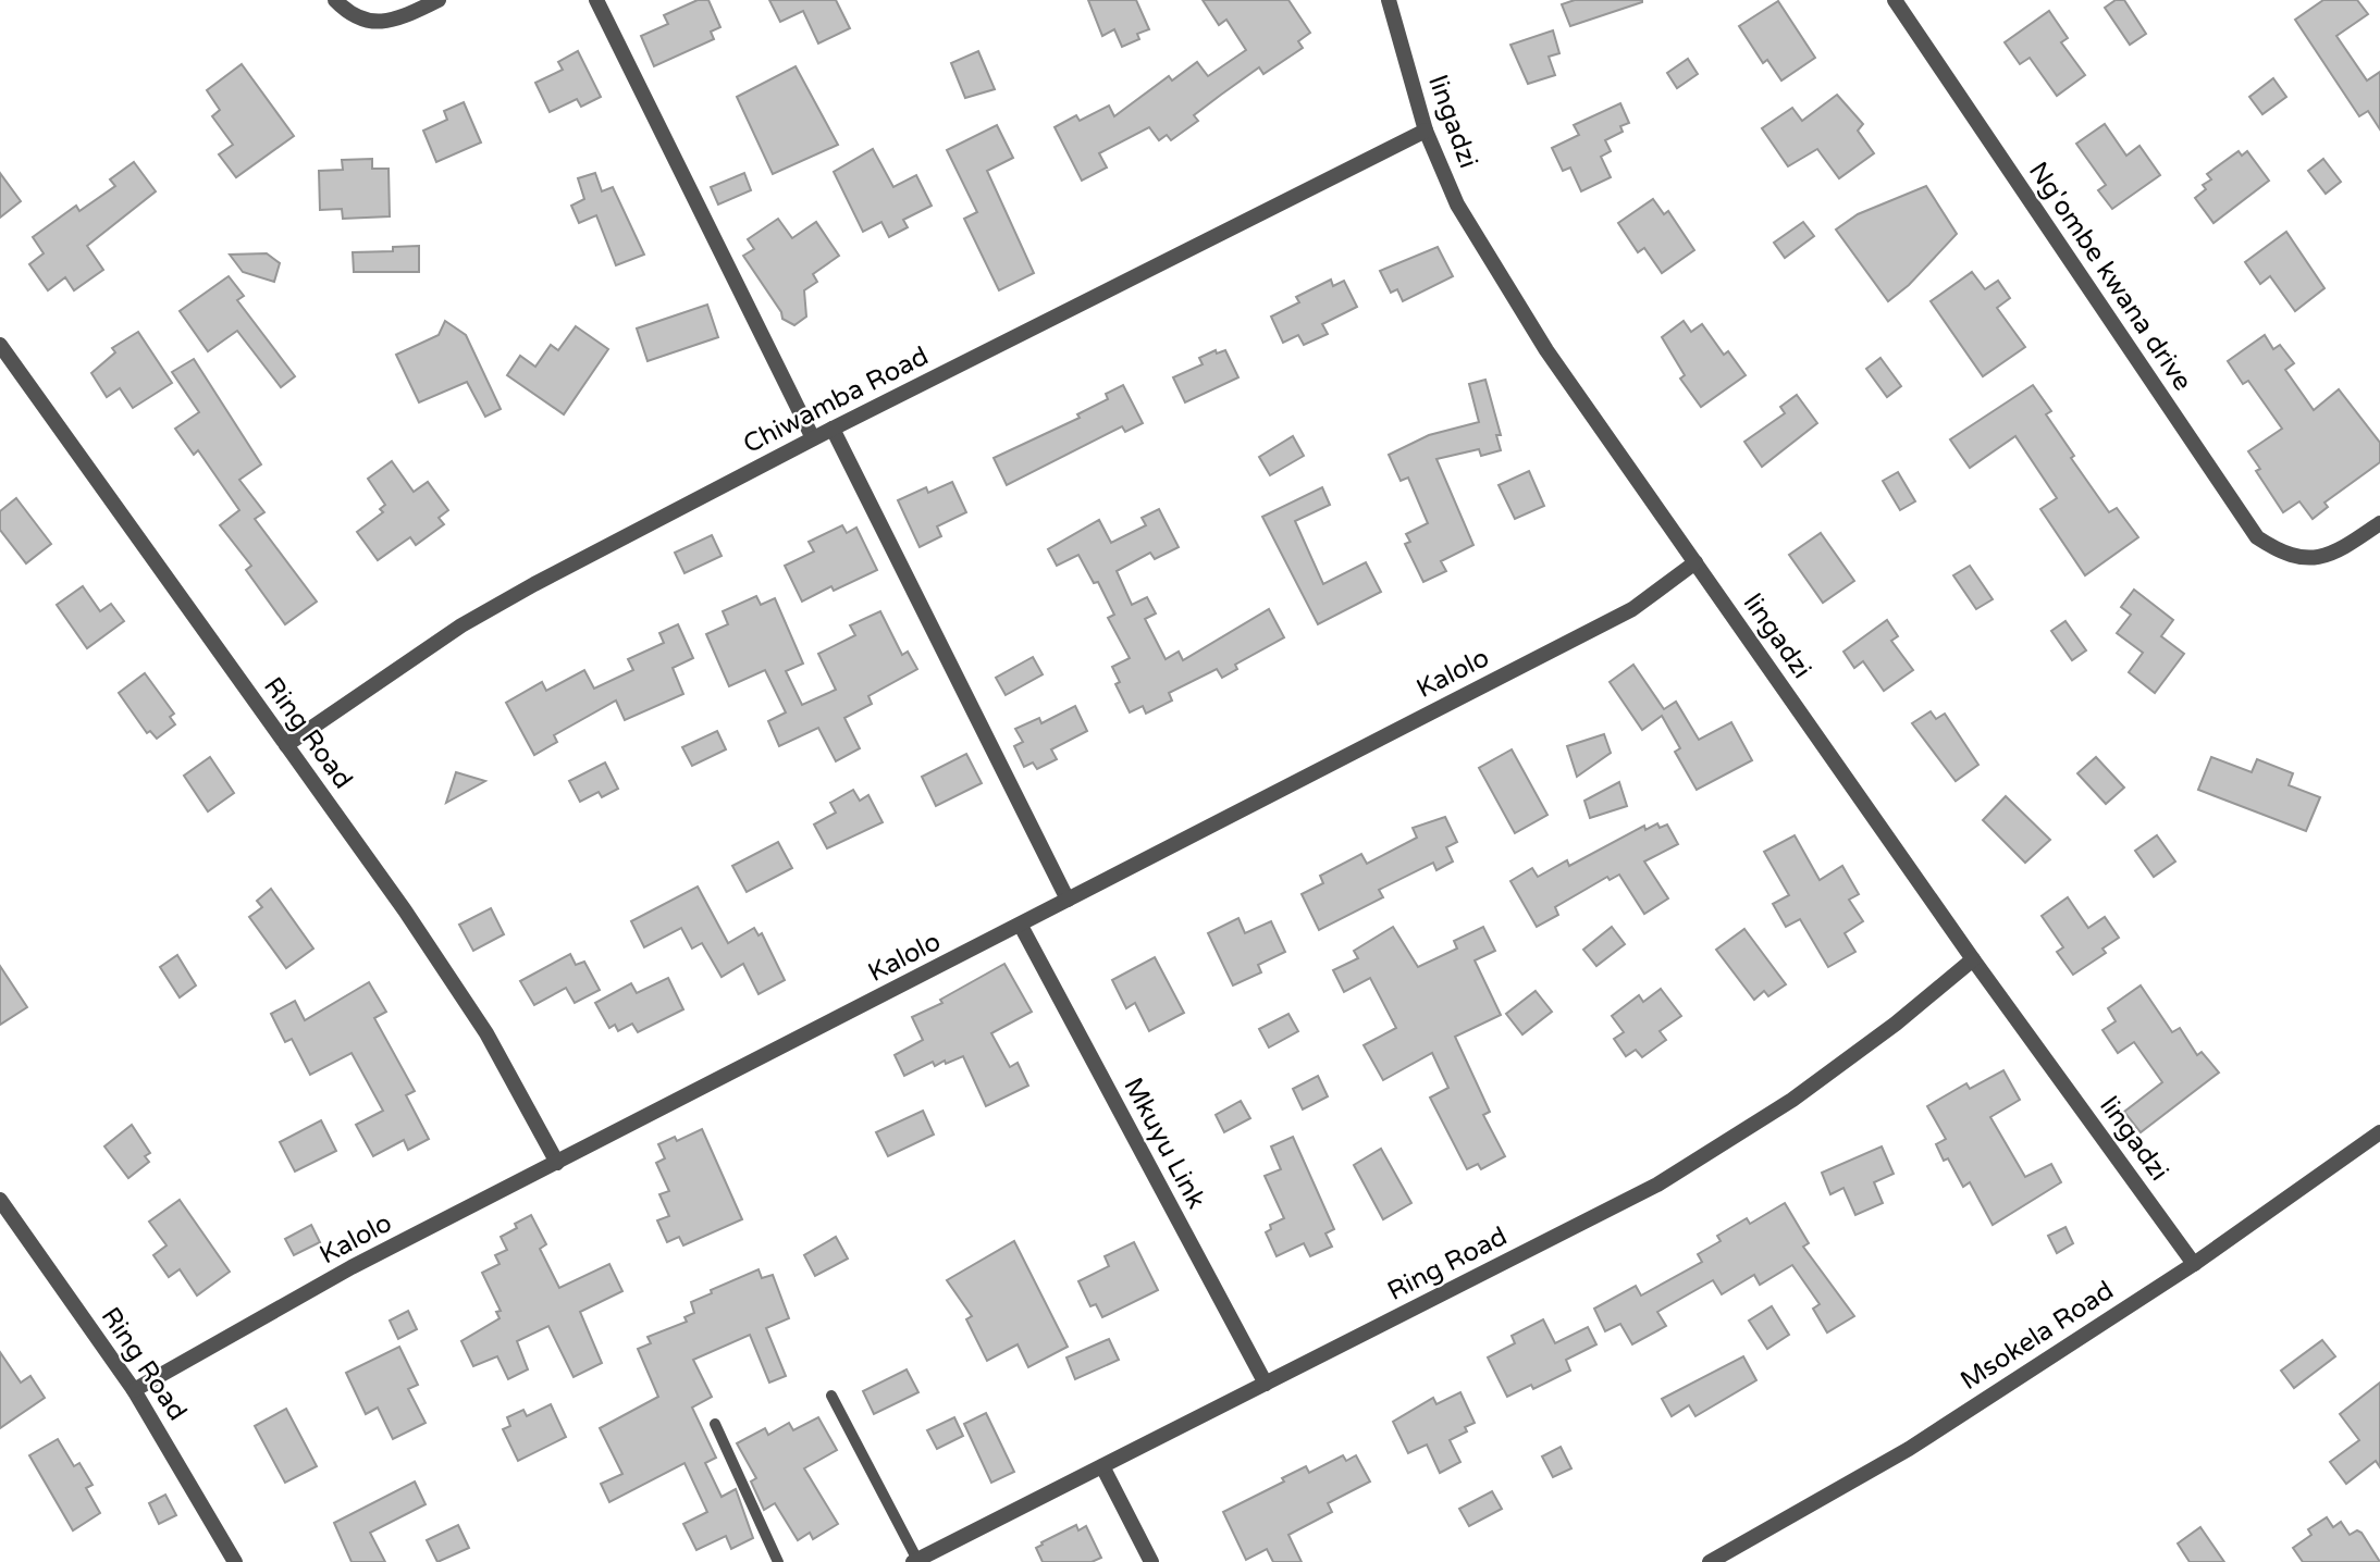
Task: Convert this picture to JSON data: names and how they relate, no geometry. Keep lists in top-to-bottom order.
{
  "streets": {
    "street": [
      "lingadzi",
      "Ng'ombe kwana drive",
      "Chiwamba Road",
      "Kalolo",
      "Ring Road",
      "Mkuyu Link",
      "Msokela Road"
    ]
  },
  "crossings": [
    ["lingadzi", "Chiwamba Road"],
    ["lingadzi", "Kalolo"],
    ["lingadzi", "Ring Road"],
    ["lingadzi", "Msokela Road"],
    ["Chiwamba Road", "Ring Road"],
    ["Kalolo", "Ring Road"],
    ["Kalolo", "Mkuyu Link"],
    ["Ring Road", "Mkuyu Link"]
  ]
}
